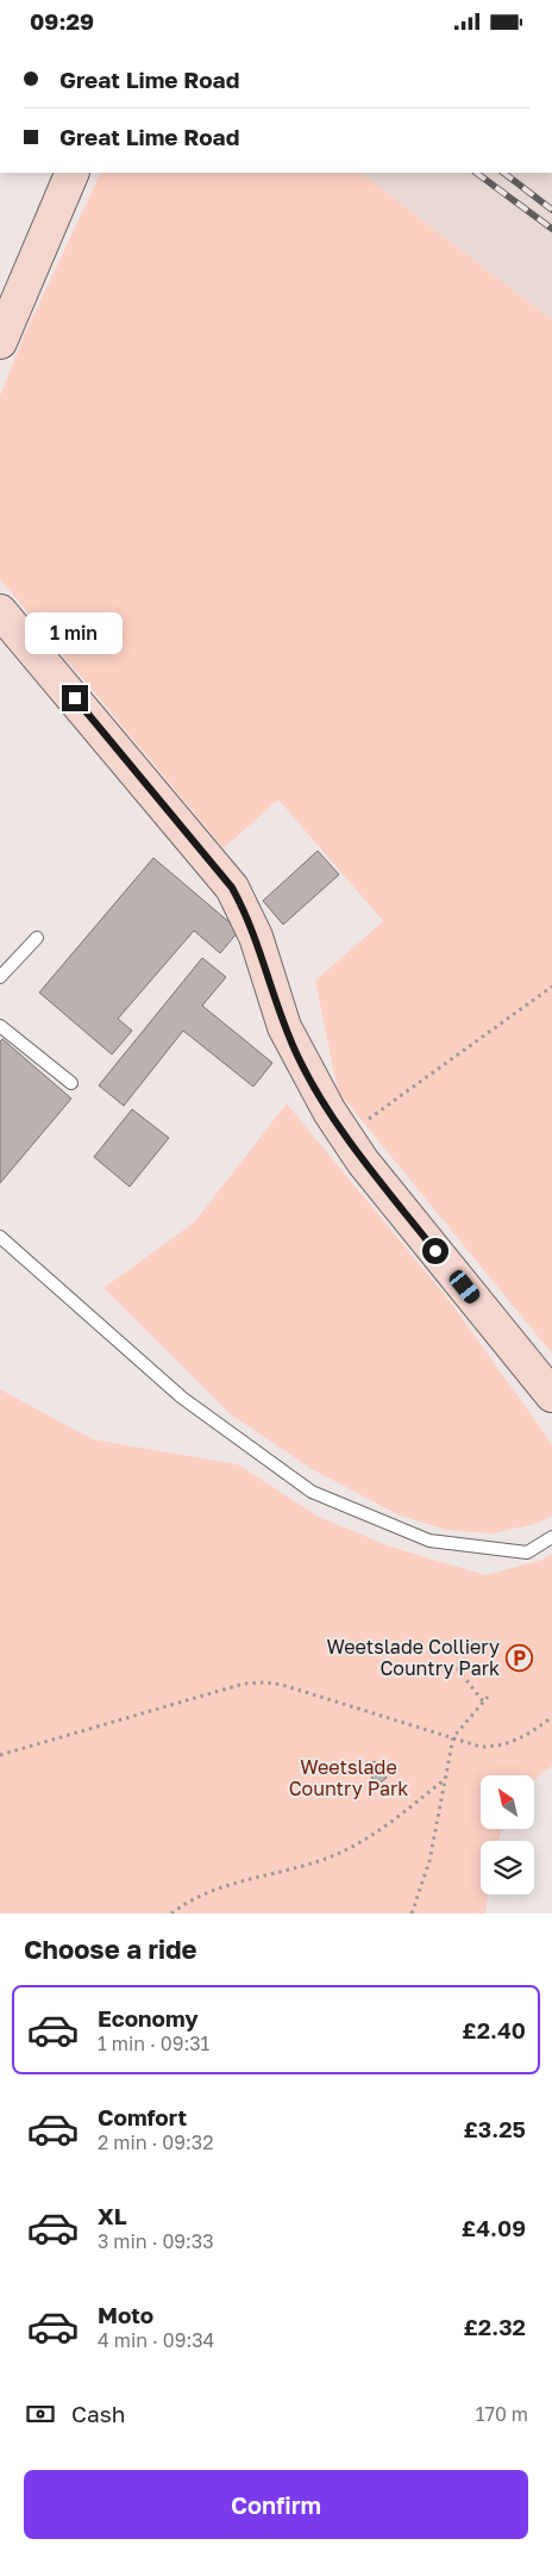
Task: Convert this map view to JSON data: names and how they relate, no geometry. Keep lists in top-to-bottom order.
{
  "parks": ["Weetslade Country Park"],
  "places": {
    "parking": ["Weetslade Colliery Country Park"]
  },
  "north": "top left",
  "page": {
    "status": "09:29",
    "banner": ["Great Lime Road", "Great Lime Road"],
    "bubble": "1 min",
    "heading": "Choose a ride",
    "list": [
      {
        "name": "Economy",
        "note": "1 min · 09:31",
        "value": "£2.40"
      },
      {
        "name": "Comfort",
        "note": "2 min · 09:32",
        "value": "£3.25"
      },
      {
        "name": "XL",
        "note": "3 min · 09:33",
        "value": "£4.09"
      },
      {
        "name": "Moto",
        "note": "4 min · 09:34",
        "value": "£2.32"
      }
    ],
    "pay": ["Cash", "170 m"],
    "buttons": "Confirm"
  }
}
